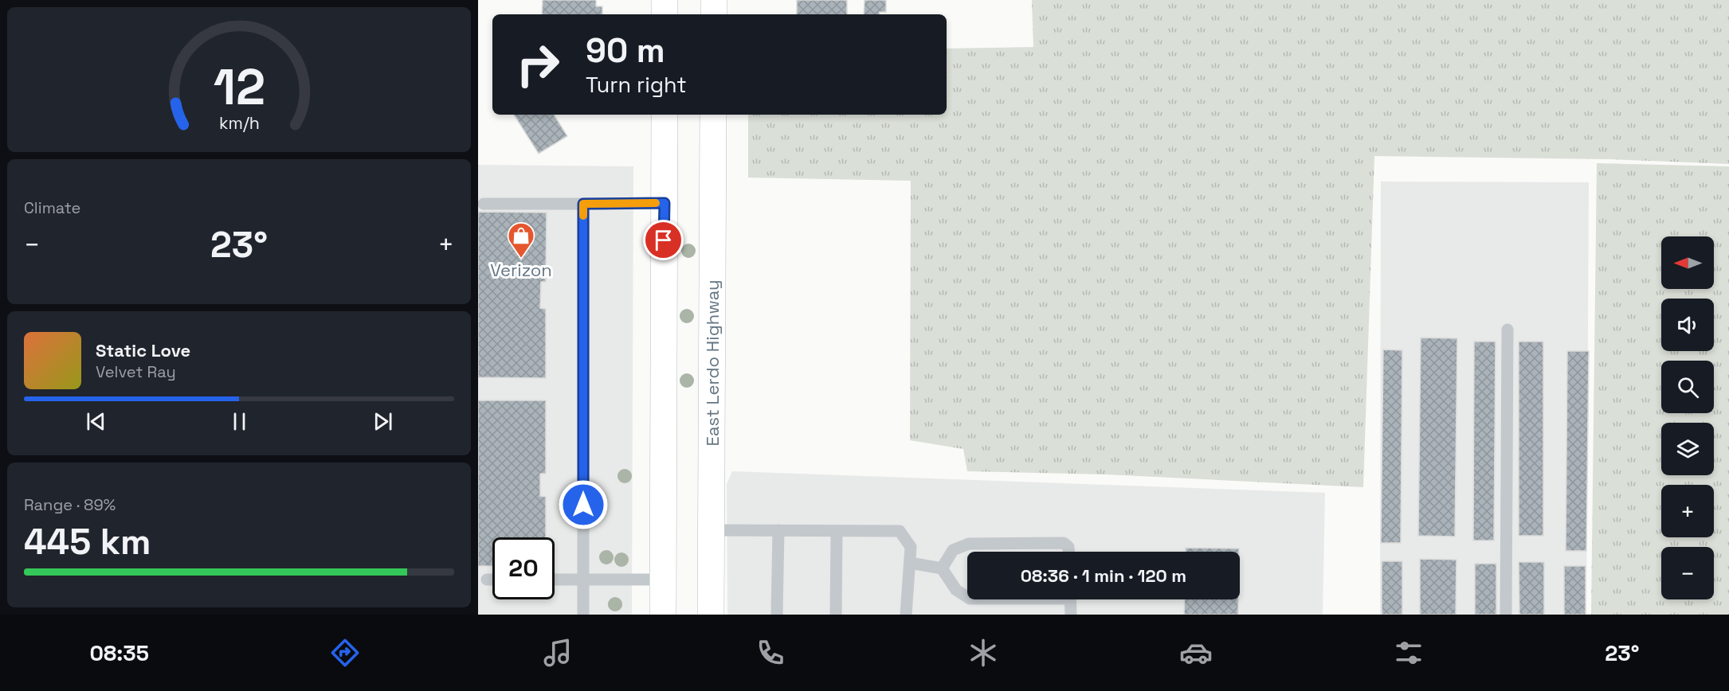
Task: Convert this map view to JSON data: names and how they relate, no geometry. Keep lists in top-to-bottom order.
{
  "streets": {
    "main road": ["East Lerdo Highway"]
  },
  "places": {
    "shop": ["Verizon"]
  },
  "north": "left",
  "page": {
    "turn": ["90 m", "Turn right"],
    "tile": [
      "Climate",
      ["Range · 89%", "445 km"]
    ],
    "heat": ["−", "23°", "+"],
    "map_buttons": ["+", "−"],
    "song": ["Static Love", "Velvet Ray"],
    "limit": "20",
    "trip": "08:36 · 1 min · 120 m",
    "tabs": ["08:35", "23°"],
    "gauge": ["12", "km/h"]
  }
}
